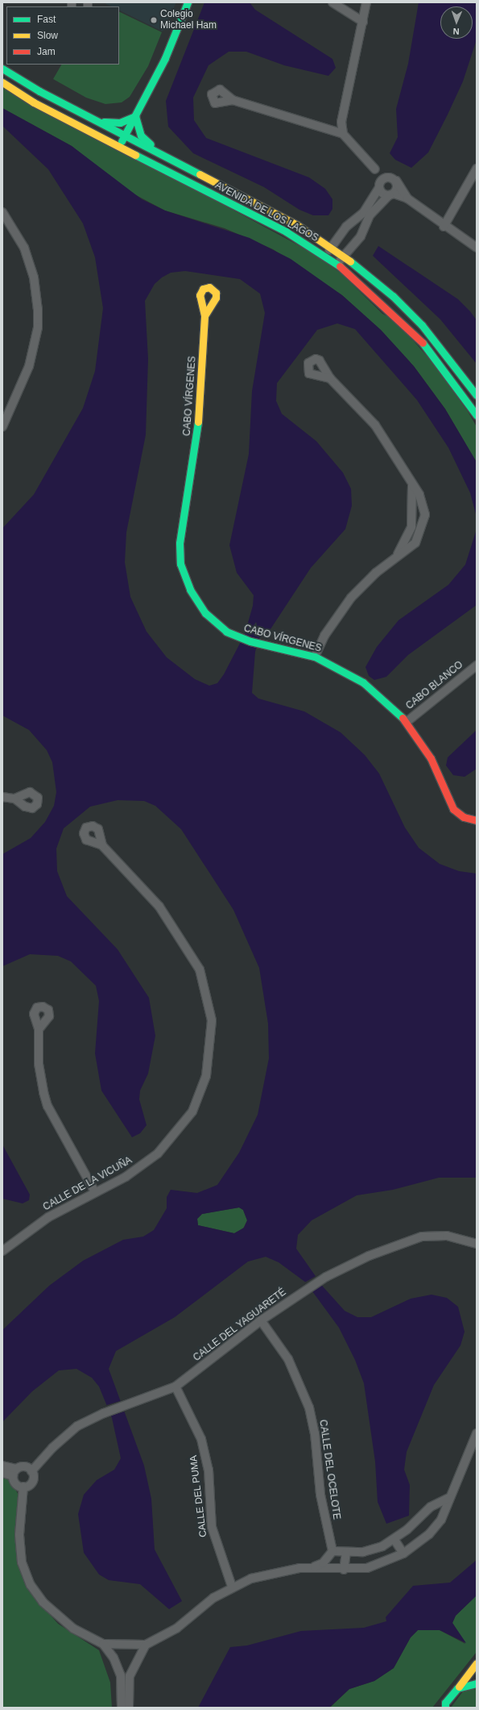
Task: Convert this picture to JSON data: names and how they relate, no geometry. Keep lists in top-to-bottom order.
{
  "streets": {
    "street": [
      "AVENIDA DE LOS LAGOS",
      "CABO VÍRGENES",
      "CABO BLANCO",
      "CALLE DE LA VICUÑA",
      "CALLE DEL YAGUARETÉ",
      "CALLE DEL OCELOTE",
      "CALLE DEL PUMA"
    ]
  },
  "crossings": [
    ["CABO VÍRGENES", "CABO BLANCO"],
    ["CALLE DEL YAGUARETÉ", "CALLE DEL OCELOTE"],
    ["CALLE DEL YAGUARETÉ", "CALLE DEL PUMA"]
  ],
  "places": ["Colegio Michael Ham"],
  "legend": ["Fast", "Slow", "Jam"],
  "north": "bottom"
}
